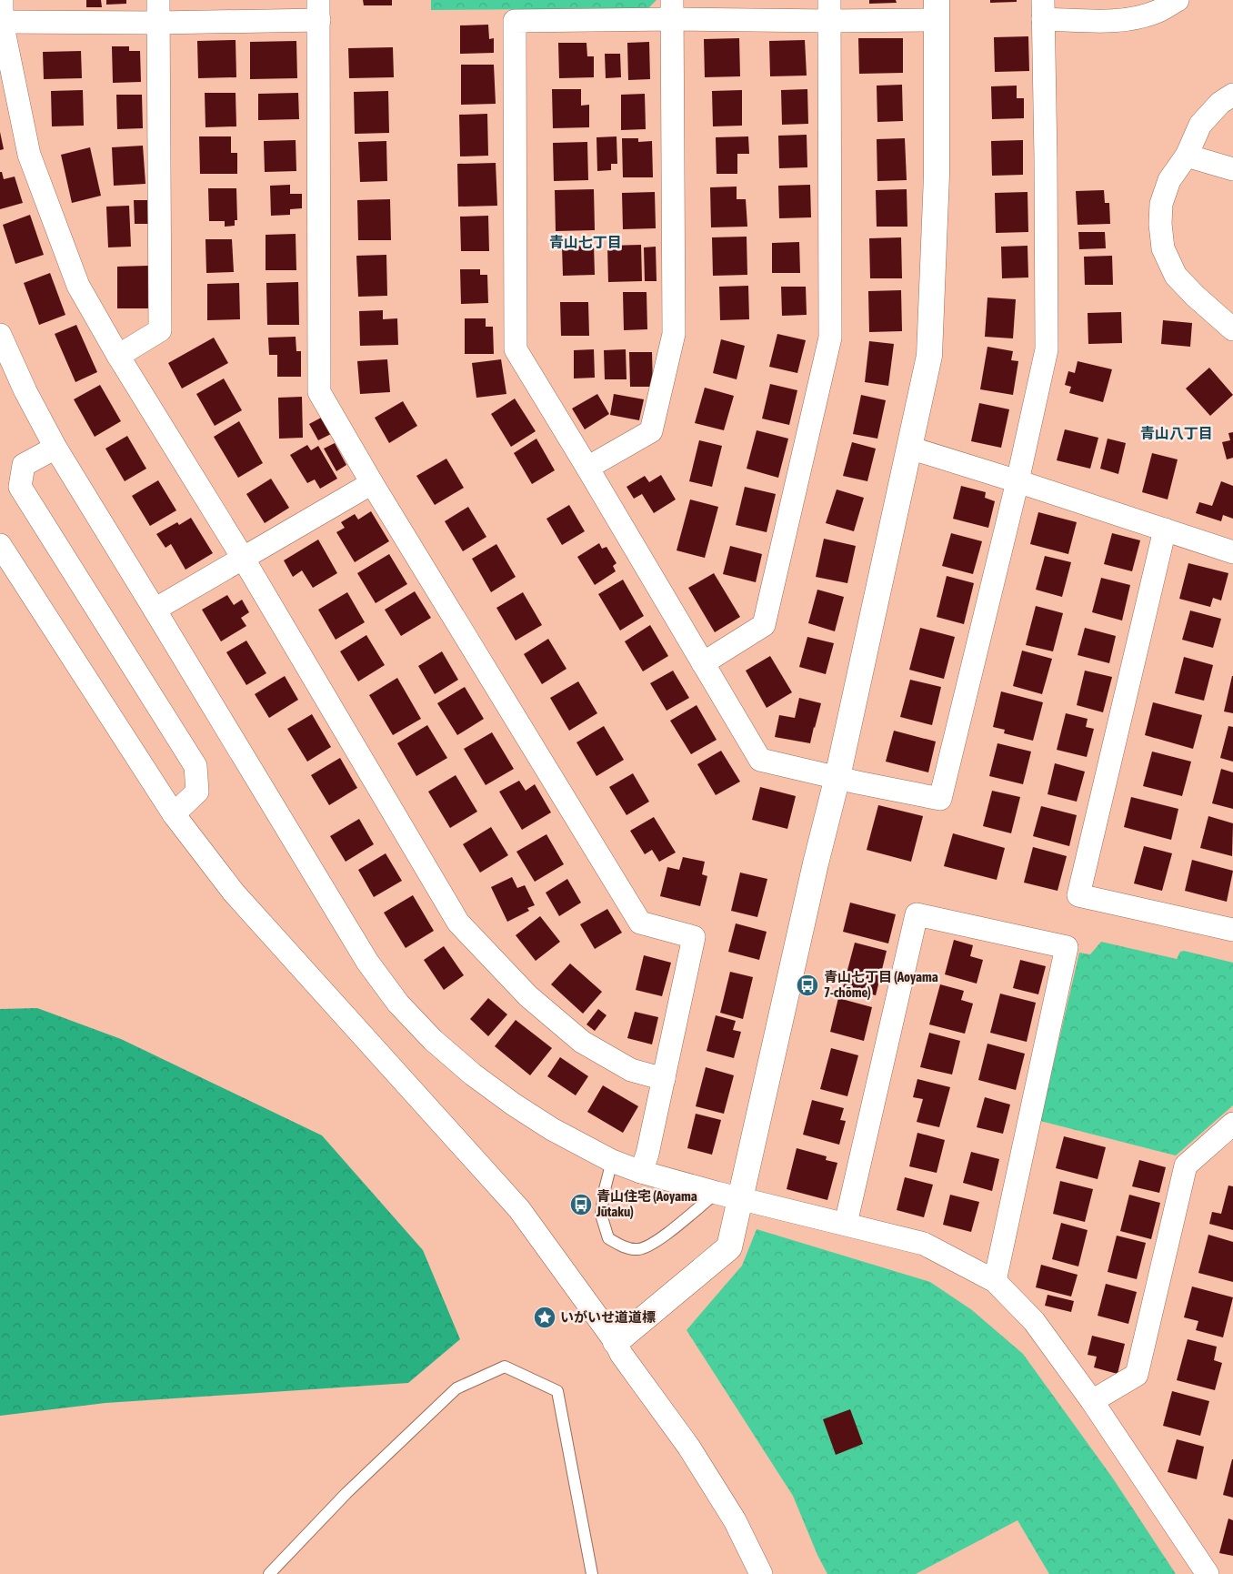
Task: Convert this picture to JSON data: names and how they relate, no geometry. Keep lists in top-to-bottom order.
{
  "districts": ["青山七丁目", "青山八丁目"],
  "places": {
    "bus stop": ["青山七丁目 (Aoyama 7-chōme)", "青山住宅 (Aoyama Jūtaku)"],
    "place": ["いがいせ道道標"]
  }
}
